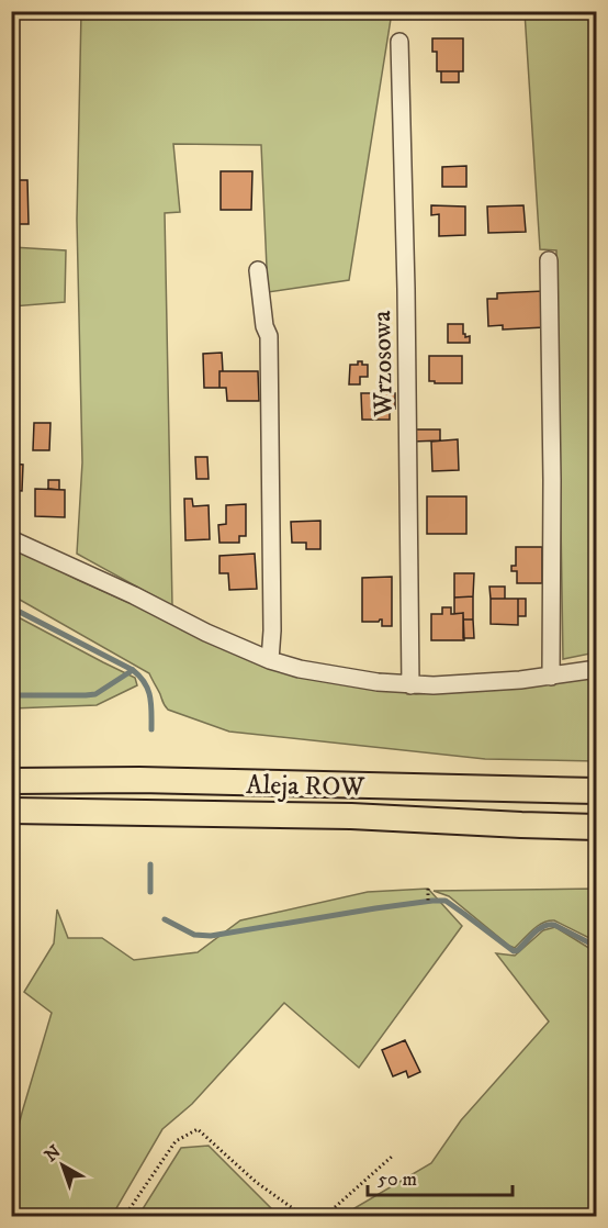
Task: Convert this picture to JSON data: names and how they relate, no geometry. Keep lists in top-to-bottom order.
{
  "streets": {
    "main road": ["Aleja ROW"],
    "street": ["Wrzosowa"]
  },
  "scale_bar": "50 m",
  "north": "top left"
}
